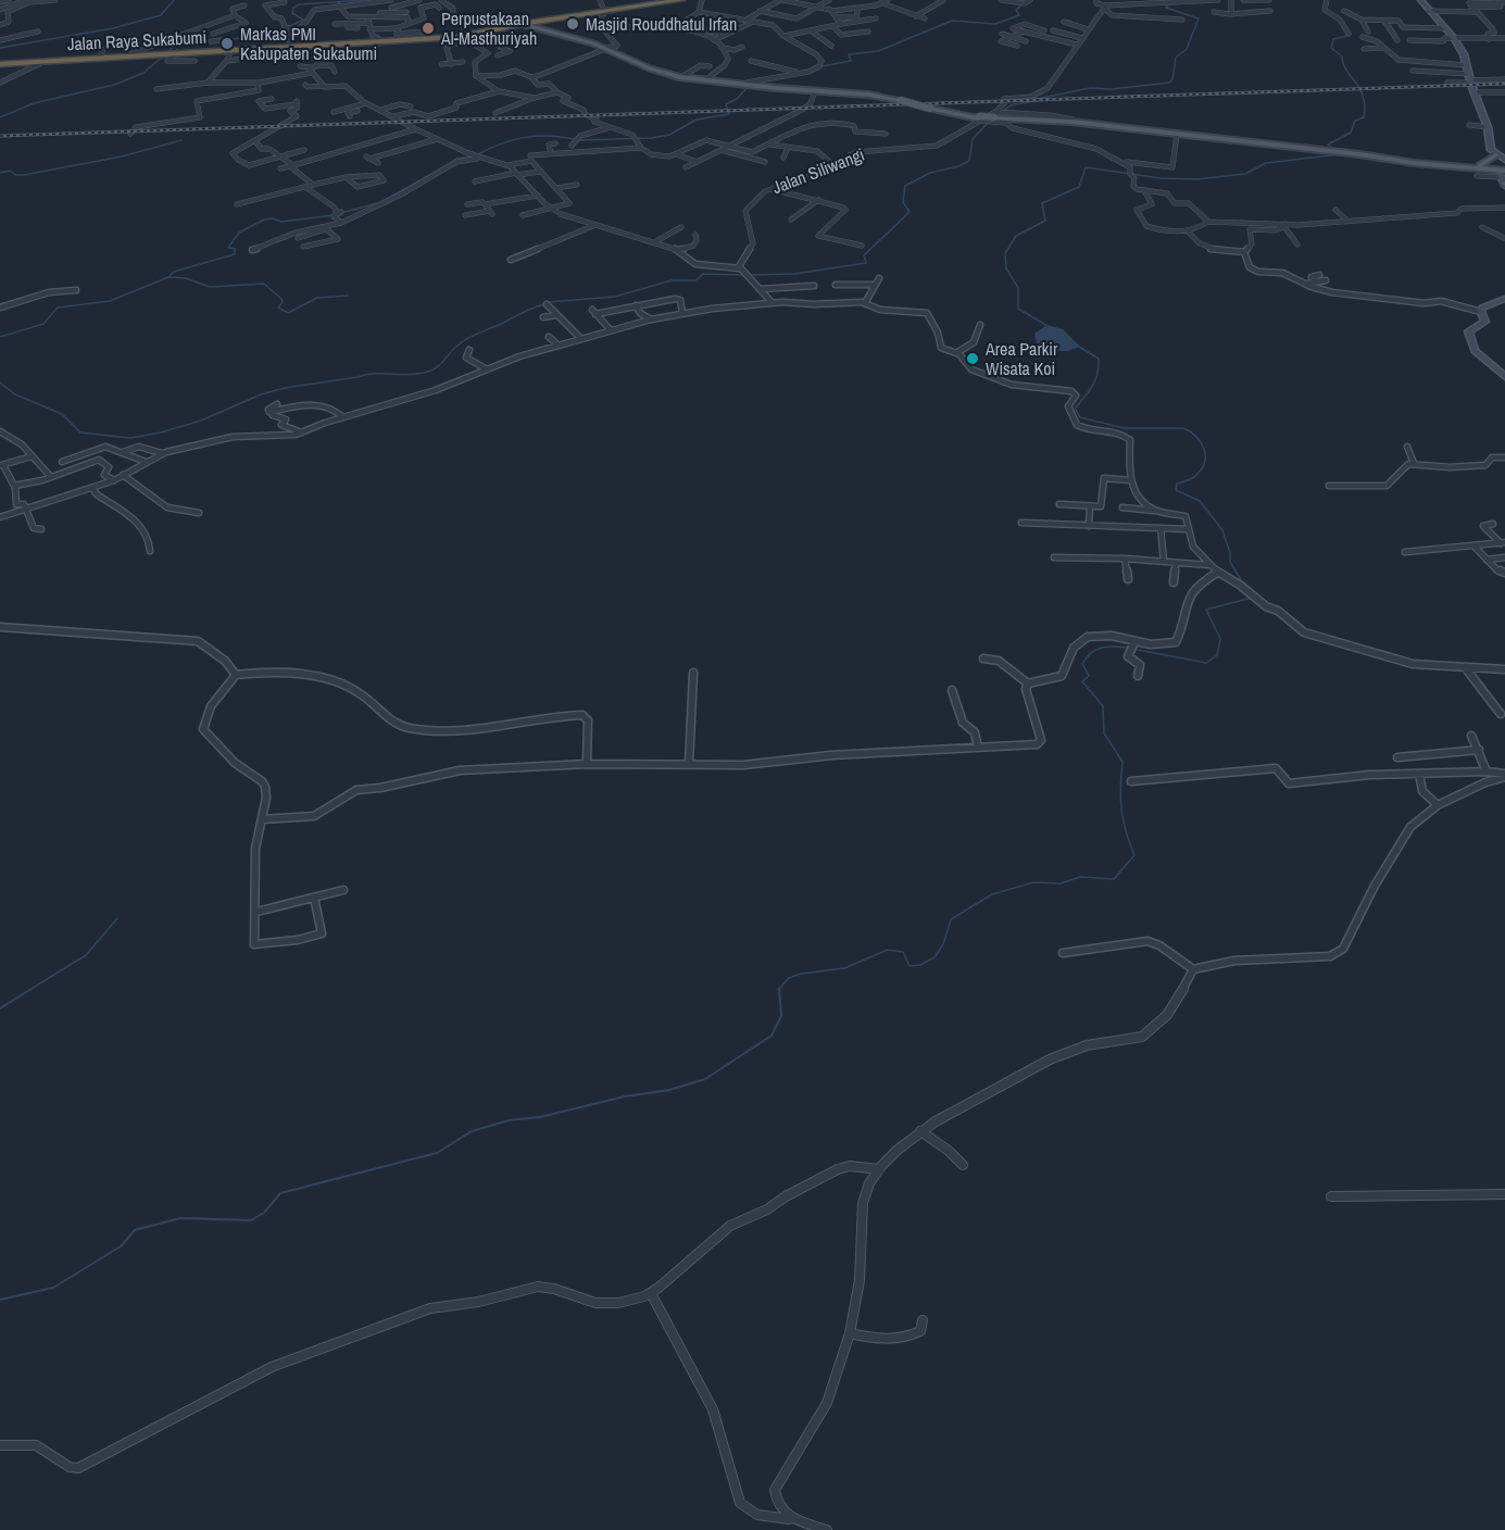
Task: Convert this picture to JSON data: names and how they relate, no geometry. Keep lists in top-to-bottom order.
{
  "streets": {
    "highway": ["Jalan Raya Sukabumi"],
    "street": ["Jalan Siliwangi"]
  },
  "places": [
    "Masjid Rouddhatul Irfan",
    "Perpustakaan Al-Masthuriyah",
    "Markas PMI Kabupaten Sukabumi",
    "Area Parkir Wisata Koi"
  ]
}
